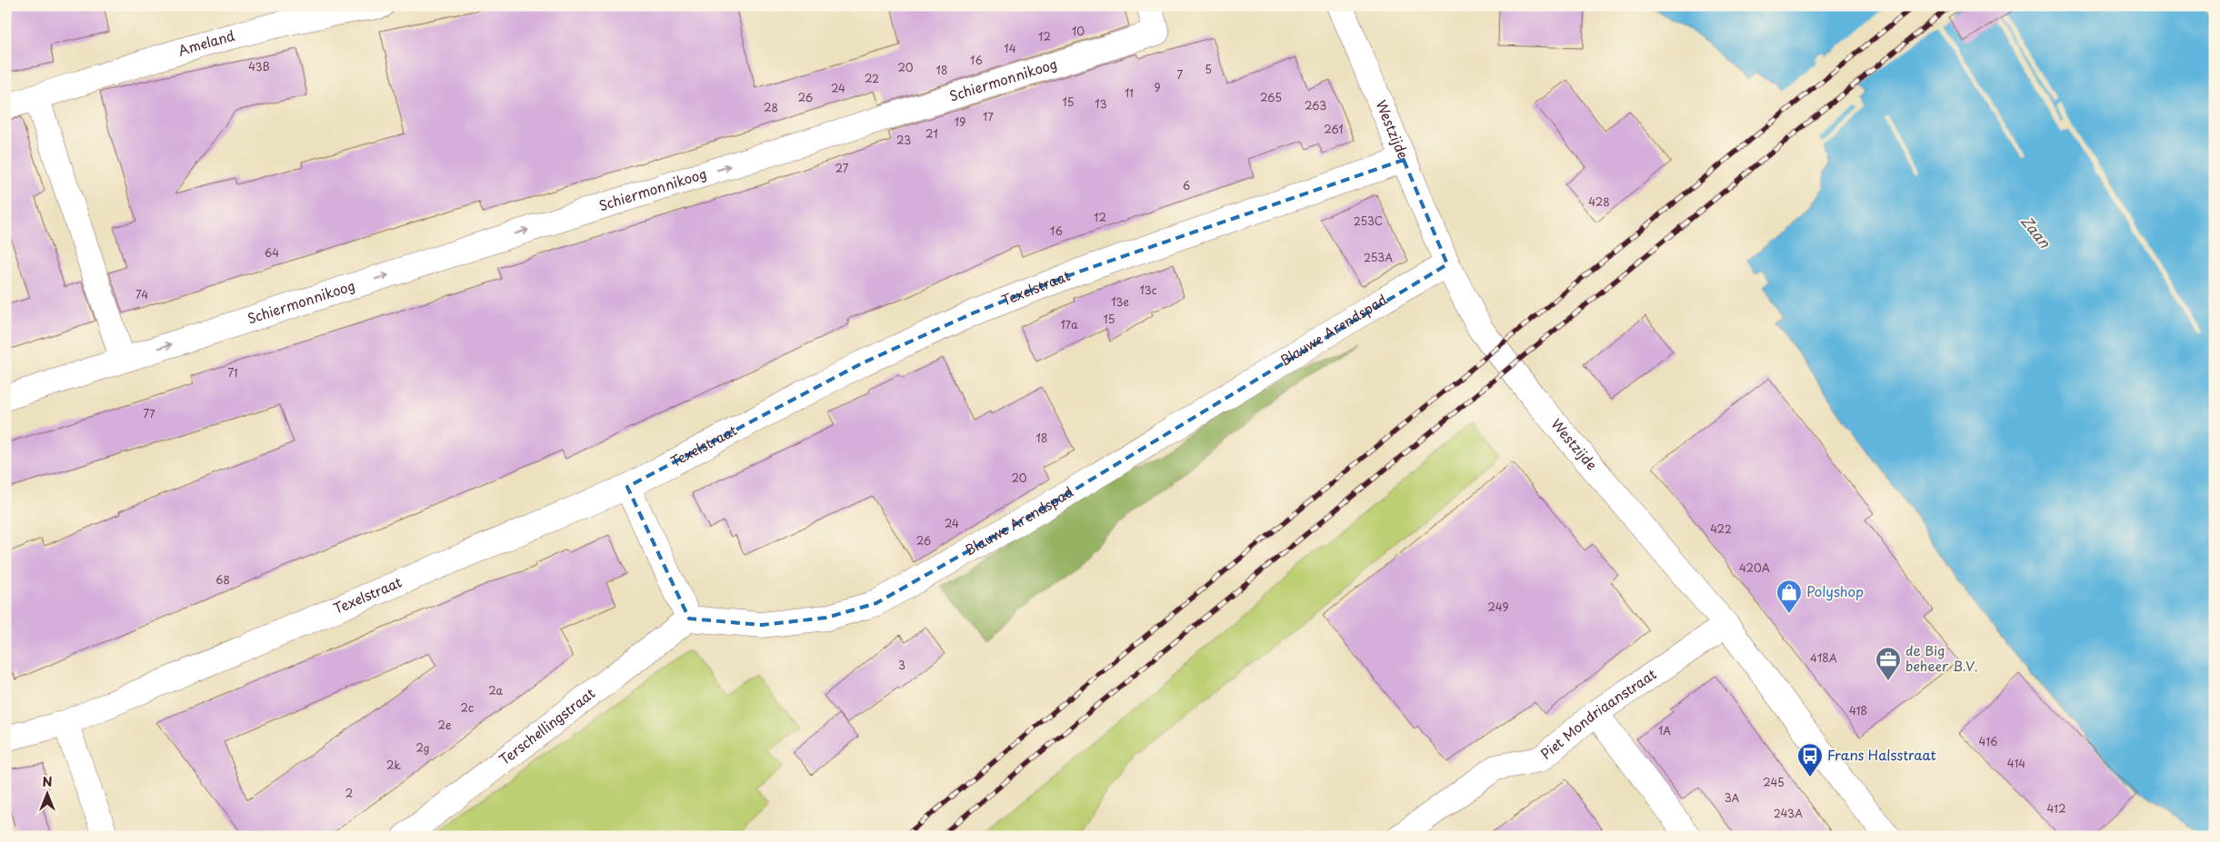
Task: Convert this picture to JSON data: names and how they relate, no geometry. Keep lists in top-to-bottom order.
{
  "streets": {
    "street": [
      "Ameland",
      "Schiermonnikoog",
      "Westzijde",
      "Texelstraat",
      "Blauwe Arendspad",
      "Piet Mondriaanstraat",
      "Terschellingstraat"
    ]
  },
  "crossings": [
    ["Westzijde", "Texelstraat"],
    ["Westzijde", "Blauwe Arendspad"],
    ["Westzijde", "Piet Mondriaanstraat"],
    ["Blauwe Arendspad", "Terschellingstraat"]
  ],
  "one_way": ["Schiermonnikoog"],
  "water": ["Zaan"],
  "places": {
    "shop": ["Polyshop"],
    "office": ["de Big beheer B.V."],
    "bus stop": ["Frans Halsstraat"]
  },
  "house_numbers": [
    "10",
    "12",
    "14",
    "16",
    "43B",
    "20",
    "5",
    "18",
    "7",
    "22",
    "9",
    "24",
    "11",
    "26",
    "265",
    "15",
    "13",
    "263",
    "28",
    "17",
    "19",
    "261",
    "21",
    "23",
    "27",
    "6",
    "428",
    "12",
    "253C",
    "16",
    "64",
    "253A",
    "13c",
    "74",
    "13e",
    "15",
    "17a",
    "71",
    "77",
    "18",
    "20",
    "24",
    "422",
    "26",
    "420A",
    "68",
    "249",
    "418A",
    "3",
    "2a",
    "2c",
    "418",
    "2e",
    "1A",
    "416",
    "2g",
    "414",
    "2k",
    "245",
    "2",
    "3A",
    "412",
    "243A"
  ],
  "north": "top"
}
